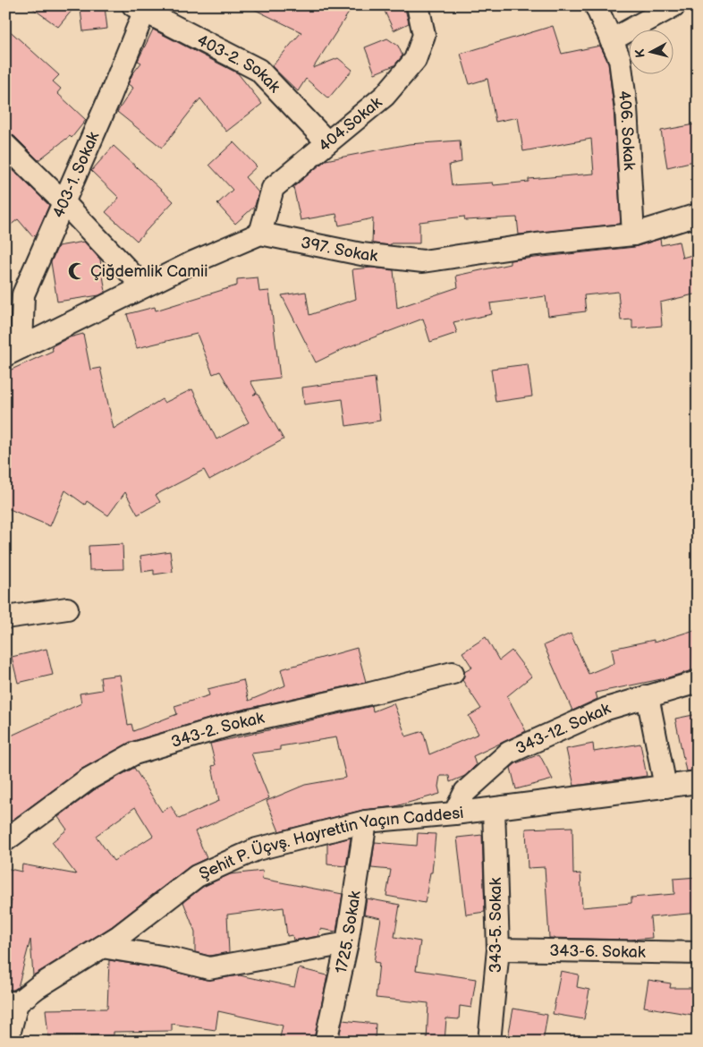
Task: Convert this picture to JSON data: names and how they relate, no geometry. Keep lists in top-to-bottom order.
{
  "streets": {
    "street": [
      "403-2. Sokak",
      "404.Sokak",
      "406. Sokak",
      "403-1. Sokak",
      "397. Sokak",
      "343-12. Sokak",
      "343-2. Sokak",
      "Şehit P. Üçvş. Hayrettin Yaçın Caddesi",
      "343-5. Sokak",
      "1725. Sokak",
      "343-6. Sokak"
    ]
  },
  "crossings": [
    ["403-2. Sokak", "404.Sokak"],
    ["403-2. Sokak", "403-1. Sokak"],
    ["404.Sokak", "397. Sokak"],
    ["406. Sokak", "397. Sokak"],
    ["343-12. Sokak", "Şehit P. Üçvş. Hayrettin Yaçın Caddesi"],
    ["Şehit P. Üçvş. Hayrettin Yaçın Caddesi", "343-5. Sokak"],
    ["Şehit P. Üçvş. Hayrettin Yaçın Caddesi", "1725. Sokak"],
    ["343-5. Sokak", "343-6. Sokak"]
  ],
  "places": {
    "mosque": ["Çiğdemlik Camii"]
  },
  "north": "left"
}
